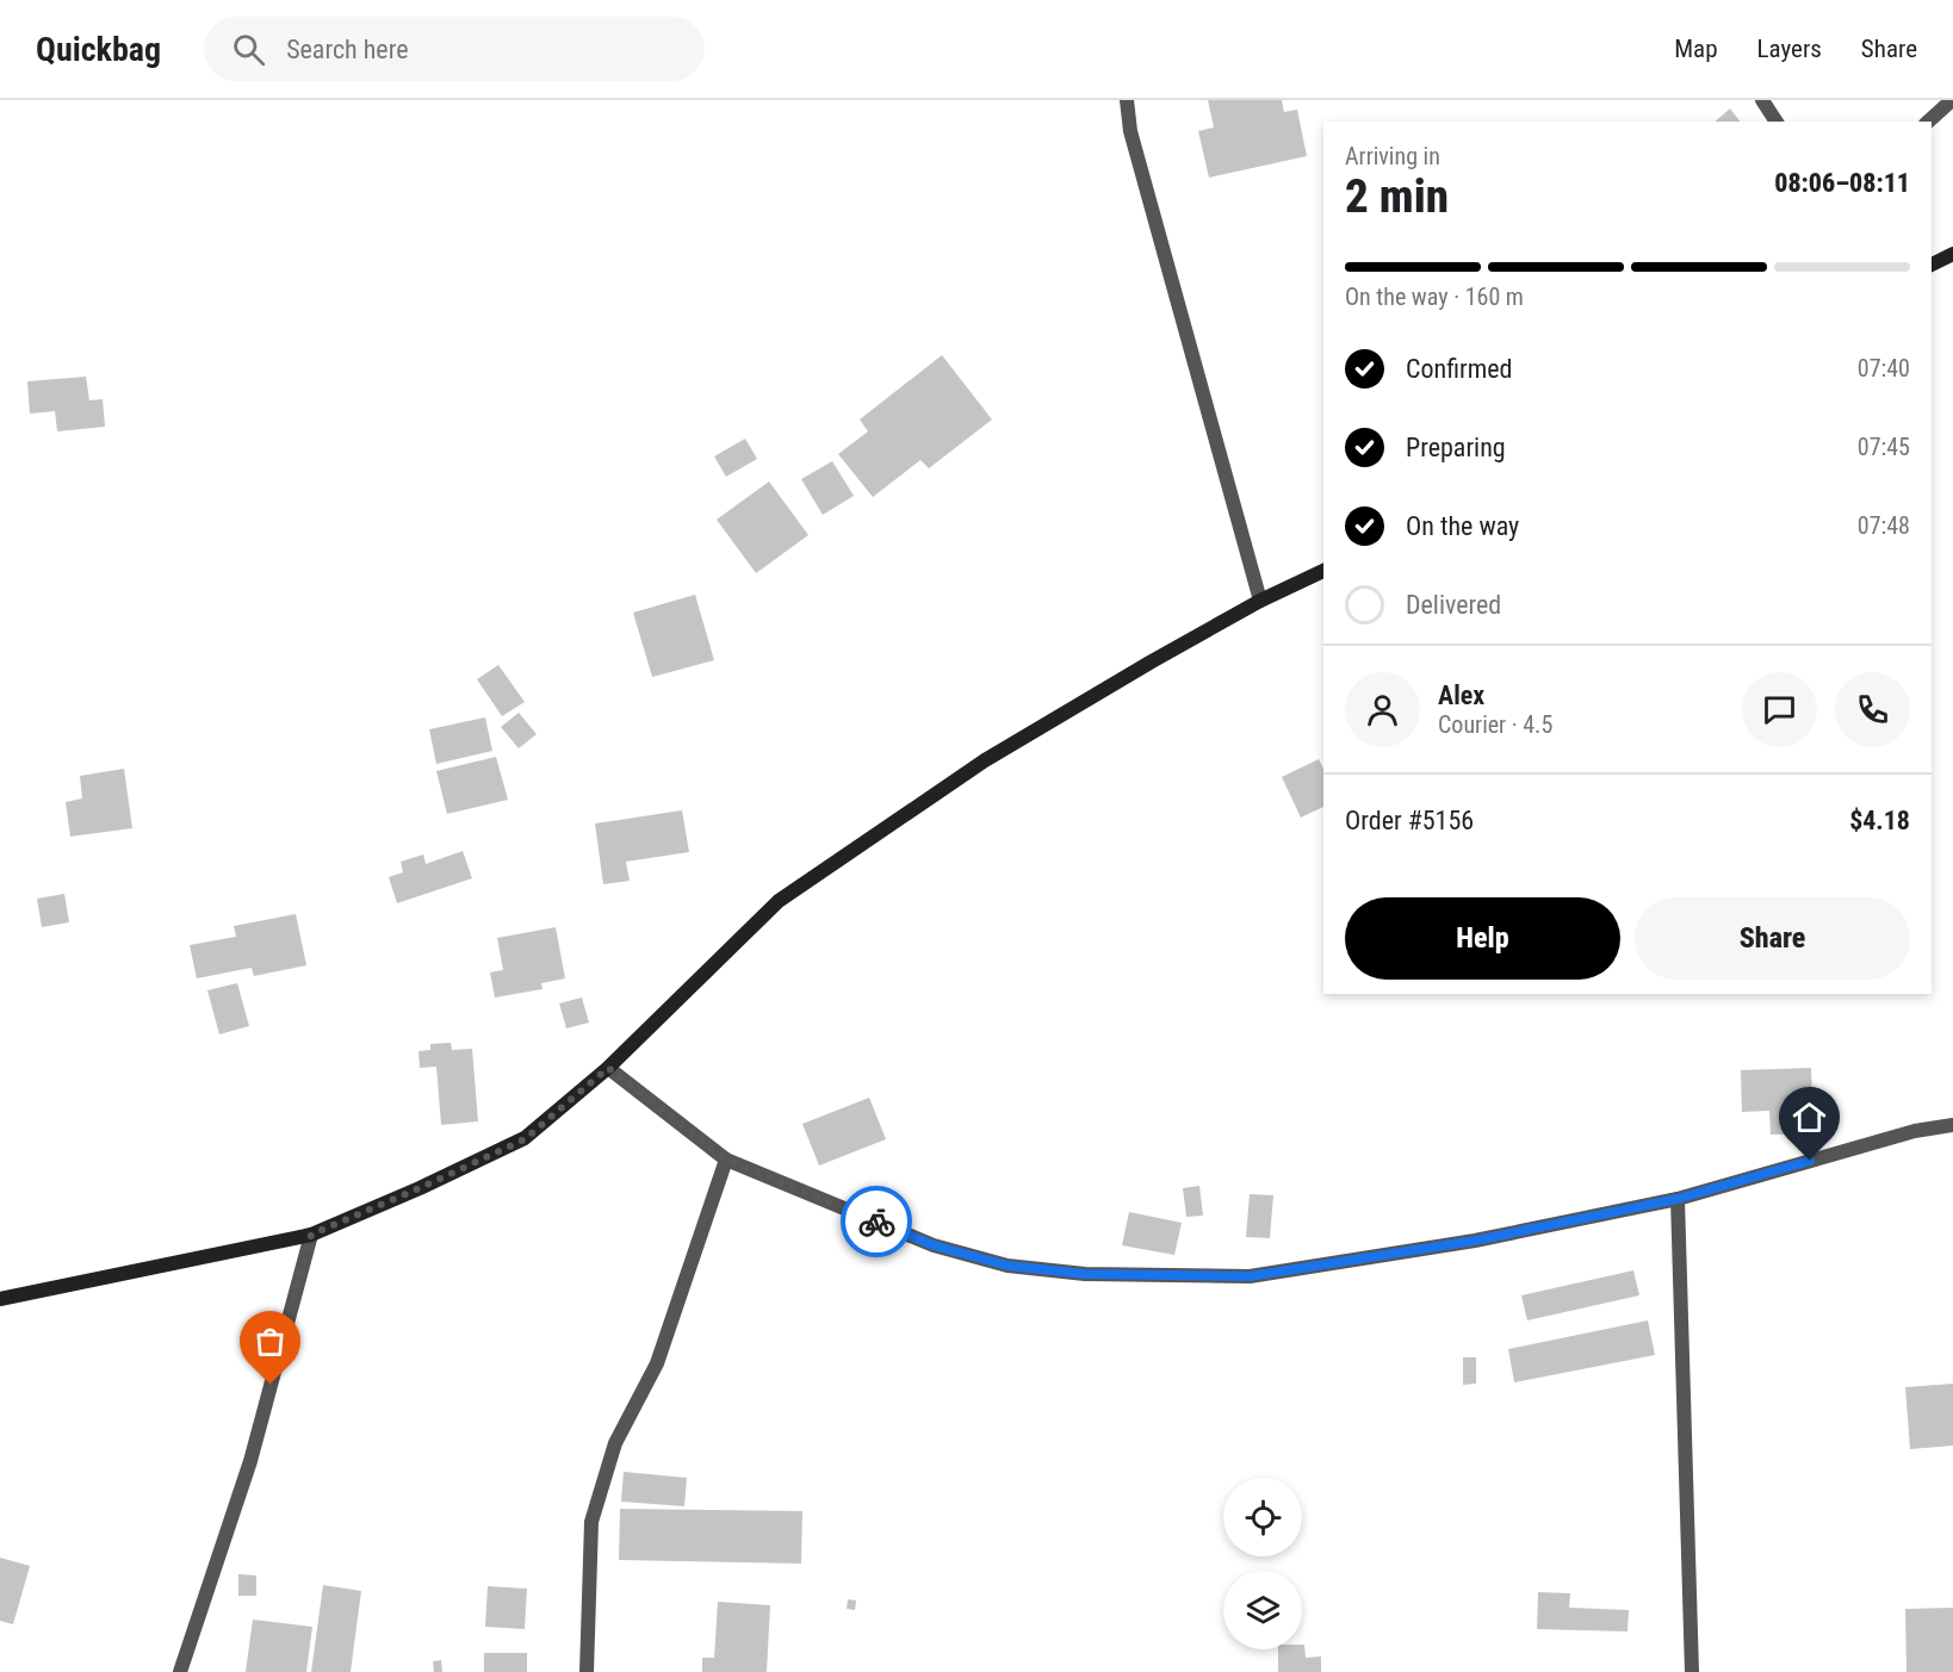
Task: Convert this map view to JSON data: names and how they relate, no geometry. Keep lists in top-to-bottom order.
{
  "page": {
    "header": "Quickbag",
    "search": "Search here",
    "nav": ["Map", "Layers", "Share"],
    "heading": ["2 min", "Arriving in", "08:06–08:11"],
    "panel": [
      "Alex",
      "Courier · 4.5",
      "Order #5156",
      "$4.18"
    ],
    "bar": "On the way · 160 m",
    "list": [
      ["Confirmed", "07:40"],
      ["Preparing", "07:45"],
      ["On the way", "07:48"],
      "Delivered"
    ],
    "buttons": ["Help", "Share"]
  }
}
